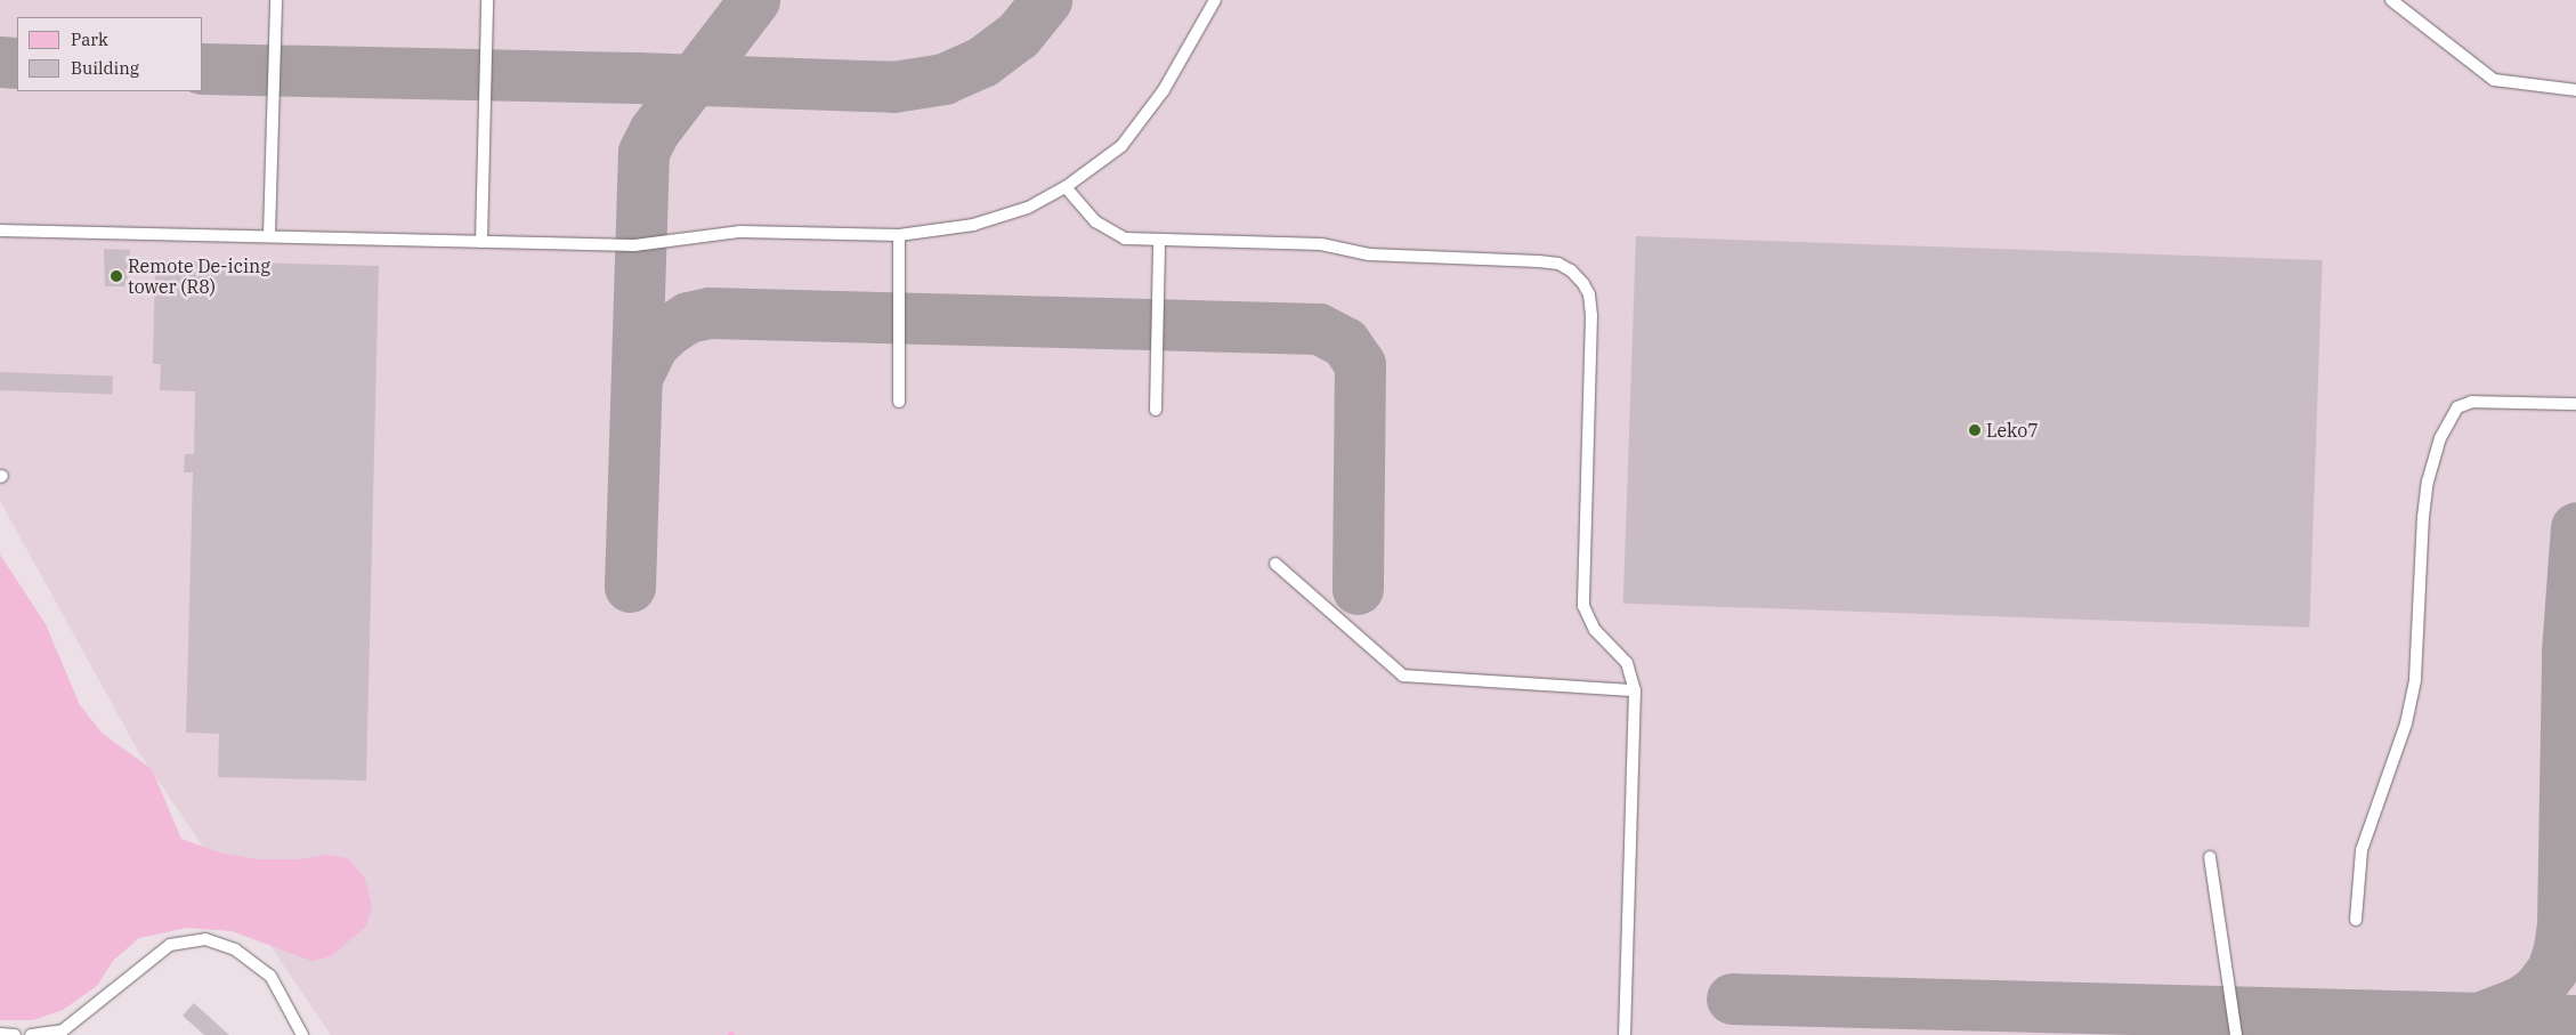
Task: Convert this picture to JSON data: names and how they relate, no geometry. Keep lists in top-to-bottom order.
{
  "places": ["Remote De-icing tower (R8)", "Leko7"],
  "legend": ["Park", "Building"]
}
